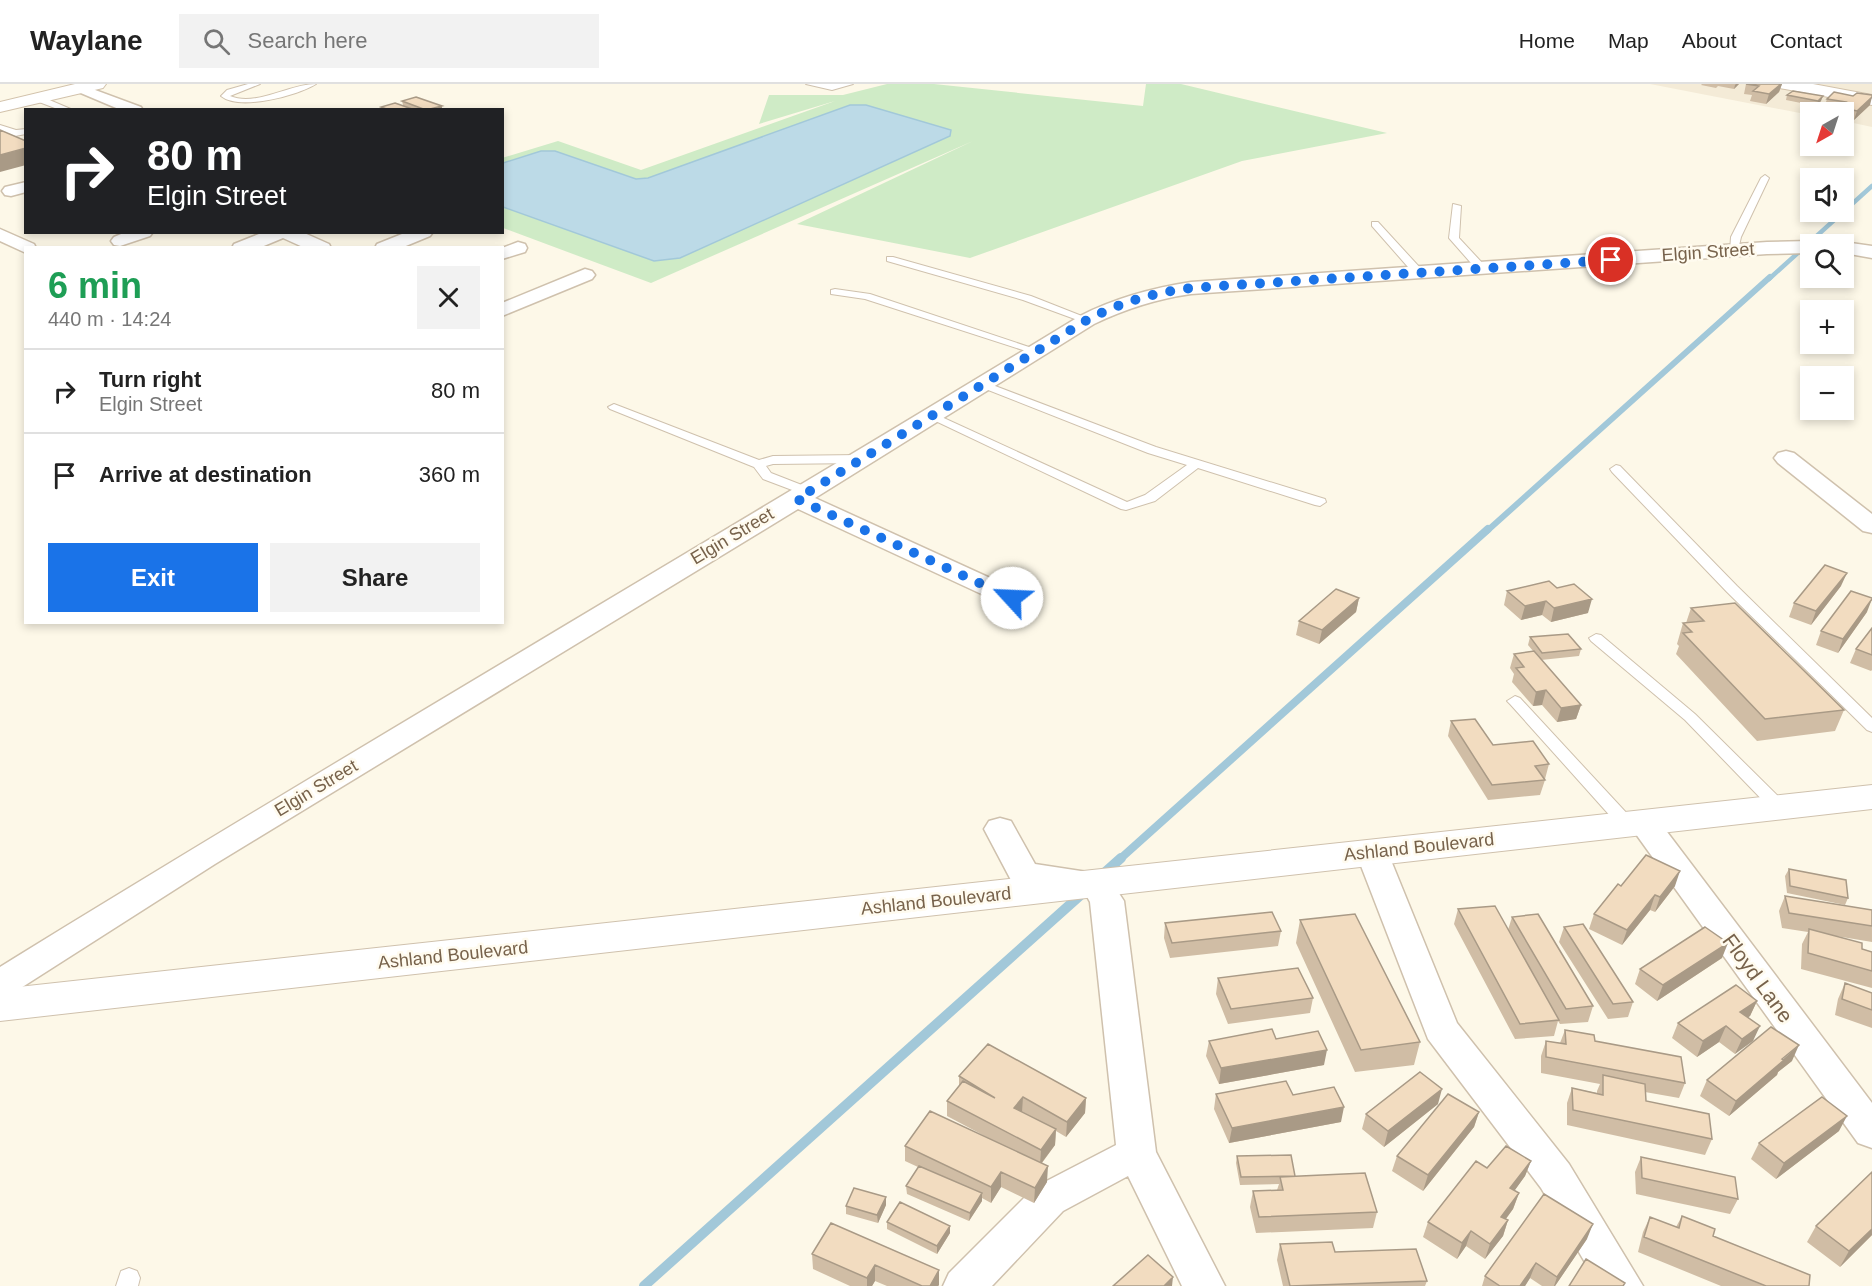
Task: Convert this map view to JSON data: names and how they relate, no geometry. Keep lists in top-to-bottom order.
{
  "streets": {
    "street": ["Elgin Street", "Ashland Boulevard", "Floyd Lane"]
  },
  "crossings": [
    ["Ashland Boulevard", "Floyd Lane"]
  ],
  "north": "bottom left",
  "page": {
    "header": "Waylane",
    "search": "Search here",
    "nav": [
      "Home",
      "Map",
      "About",
      "Contact"
    ],
    "map_buttons": ["+", "−"],
    "turn": ["80 m", "Elgin Street"],
    "heading": ["6 min", "440 m · 14:24"],
    "list": [
      {
        "name": "Turn right",
        "note": "Elgin Street",
        "value": "80 m"
      },
      {
        "name": "Arrive at destination",
        "value": "360 m"
      }
    ],
    "buttons": ["Exit", "Share"]
  }
}
